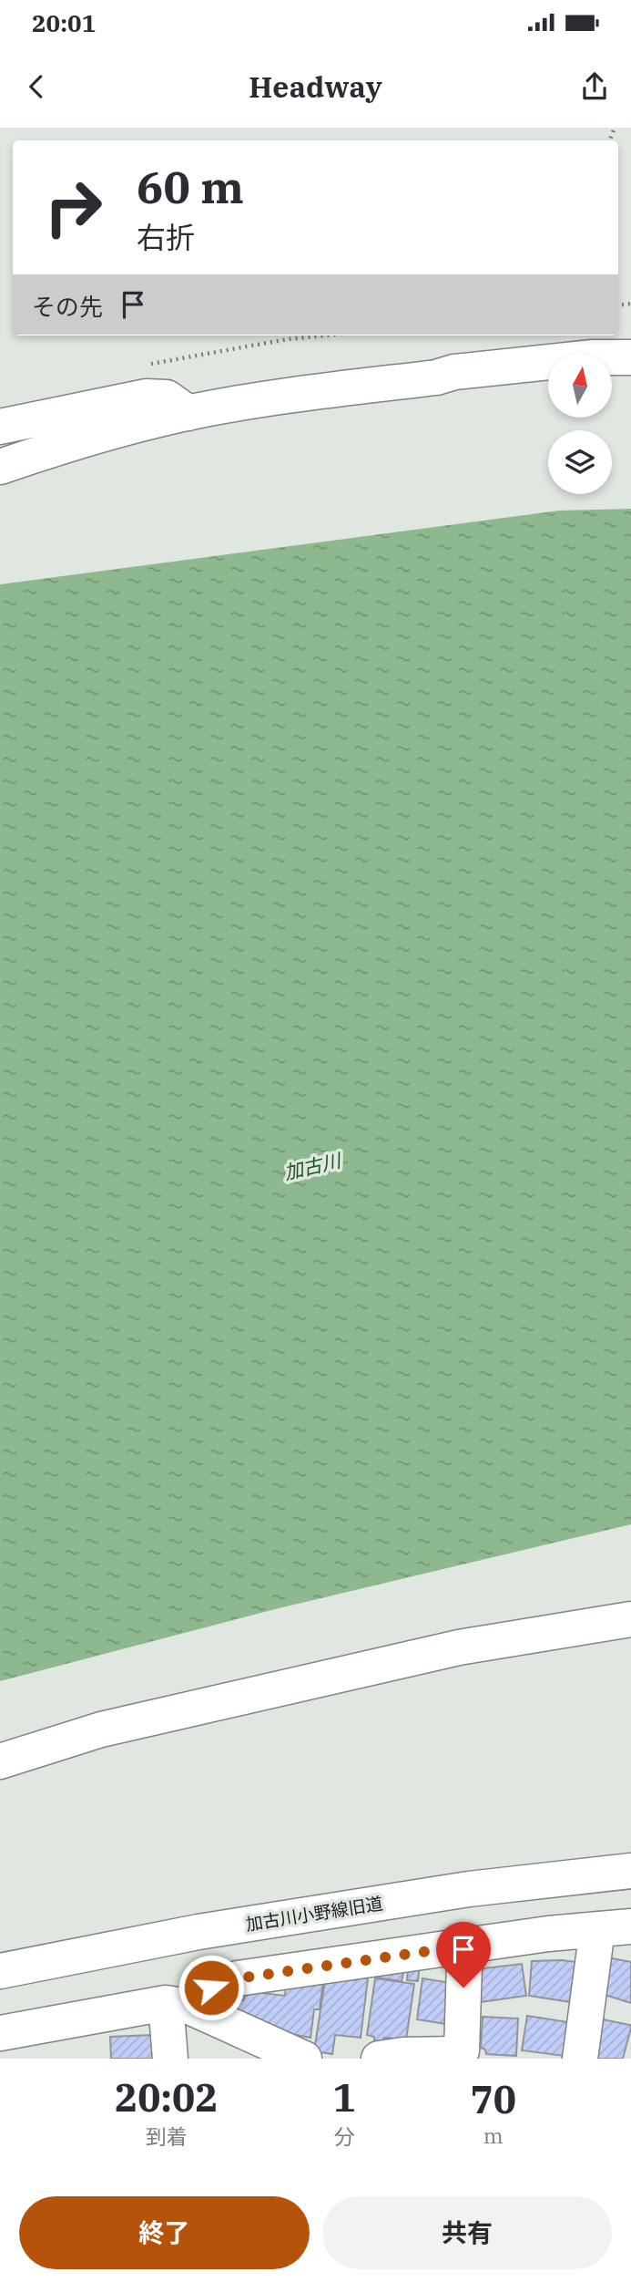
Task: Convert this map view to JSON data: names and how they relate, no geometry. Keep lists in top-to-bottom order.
{
  "streets": {
    "street": ["加古川小野線旧道"]
  },
  "water": ["加古川"],
  "north": "top",
  "page": {
    "status": "20:01",
    "header": "Headway",
    "turn": ["60 m", "右折"],
    "then": "その先",
    "eta": [
      "20:02",
      "到着",
      "1",
      "分",
      "70",
      "m"
    ],
    "buttons": ["終了", "共有"]
  }
}
